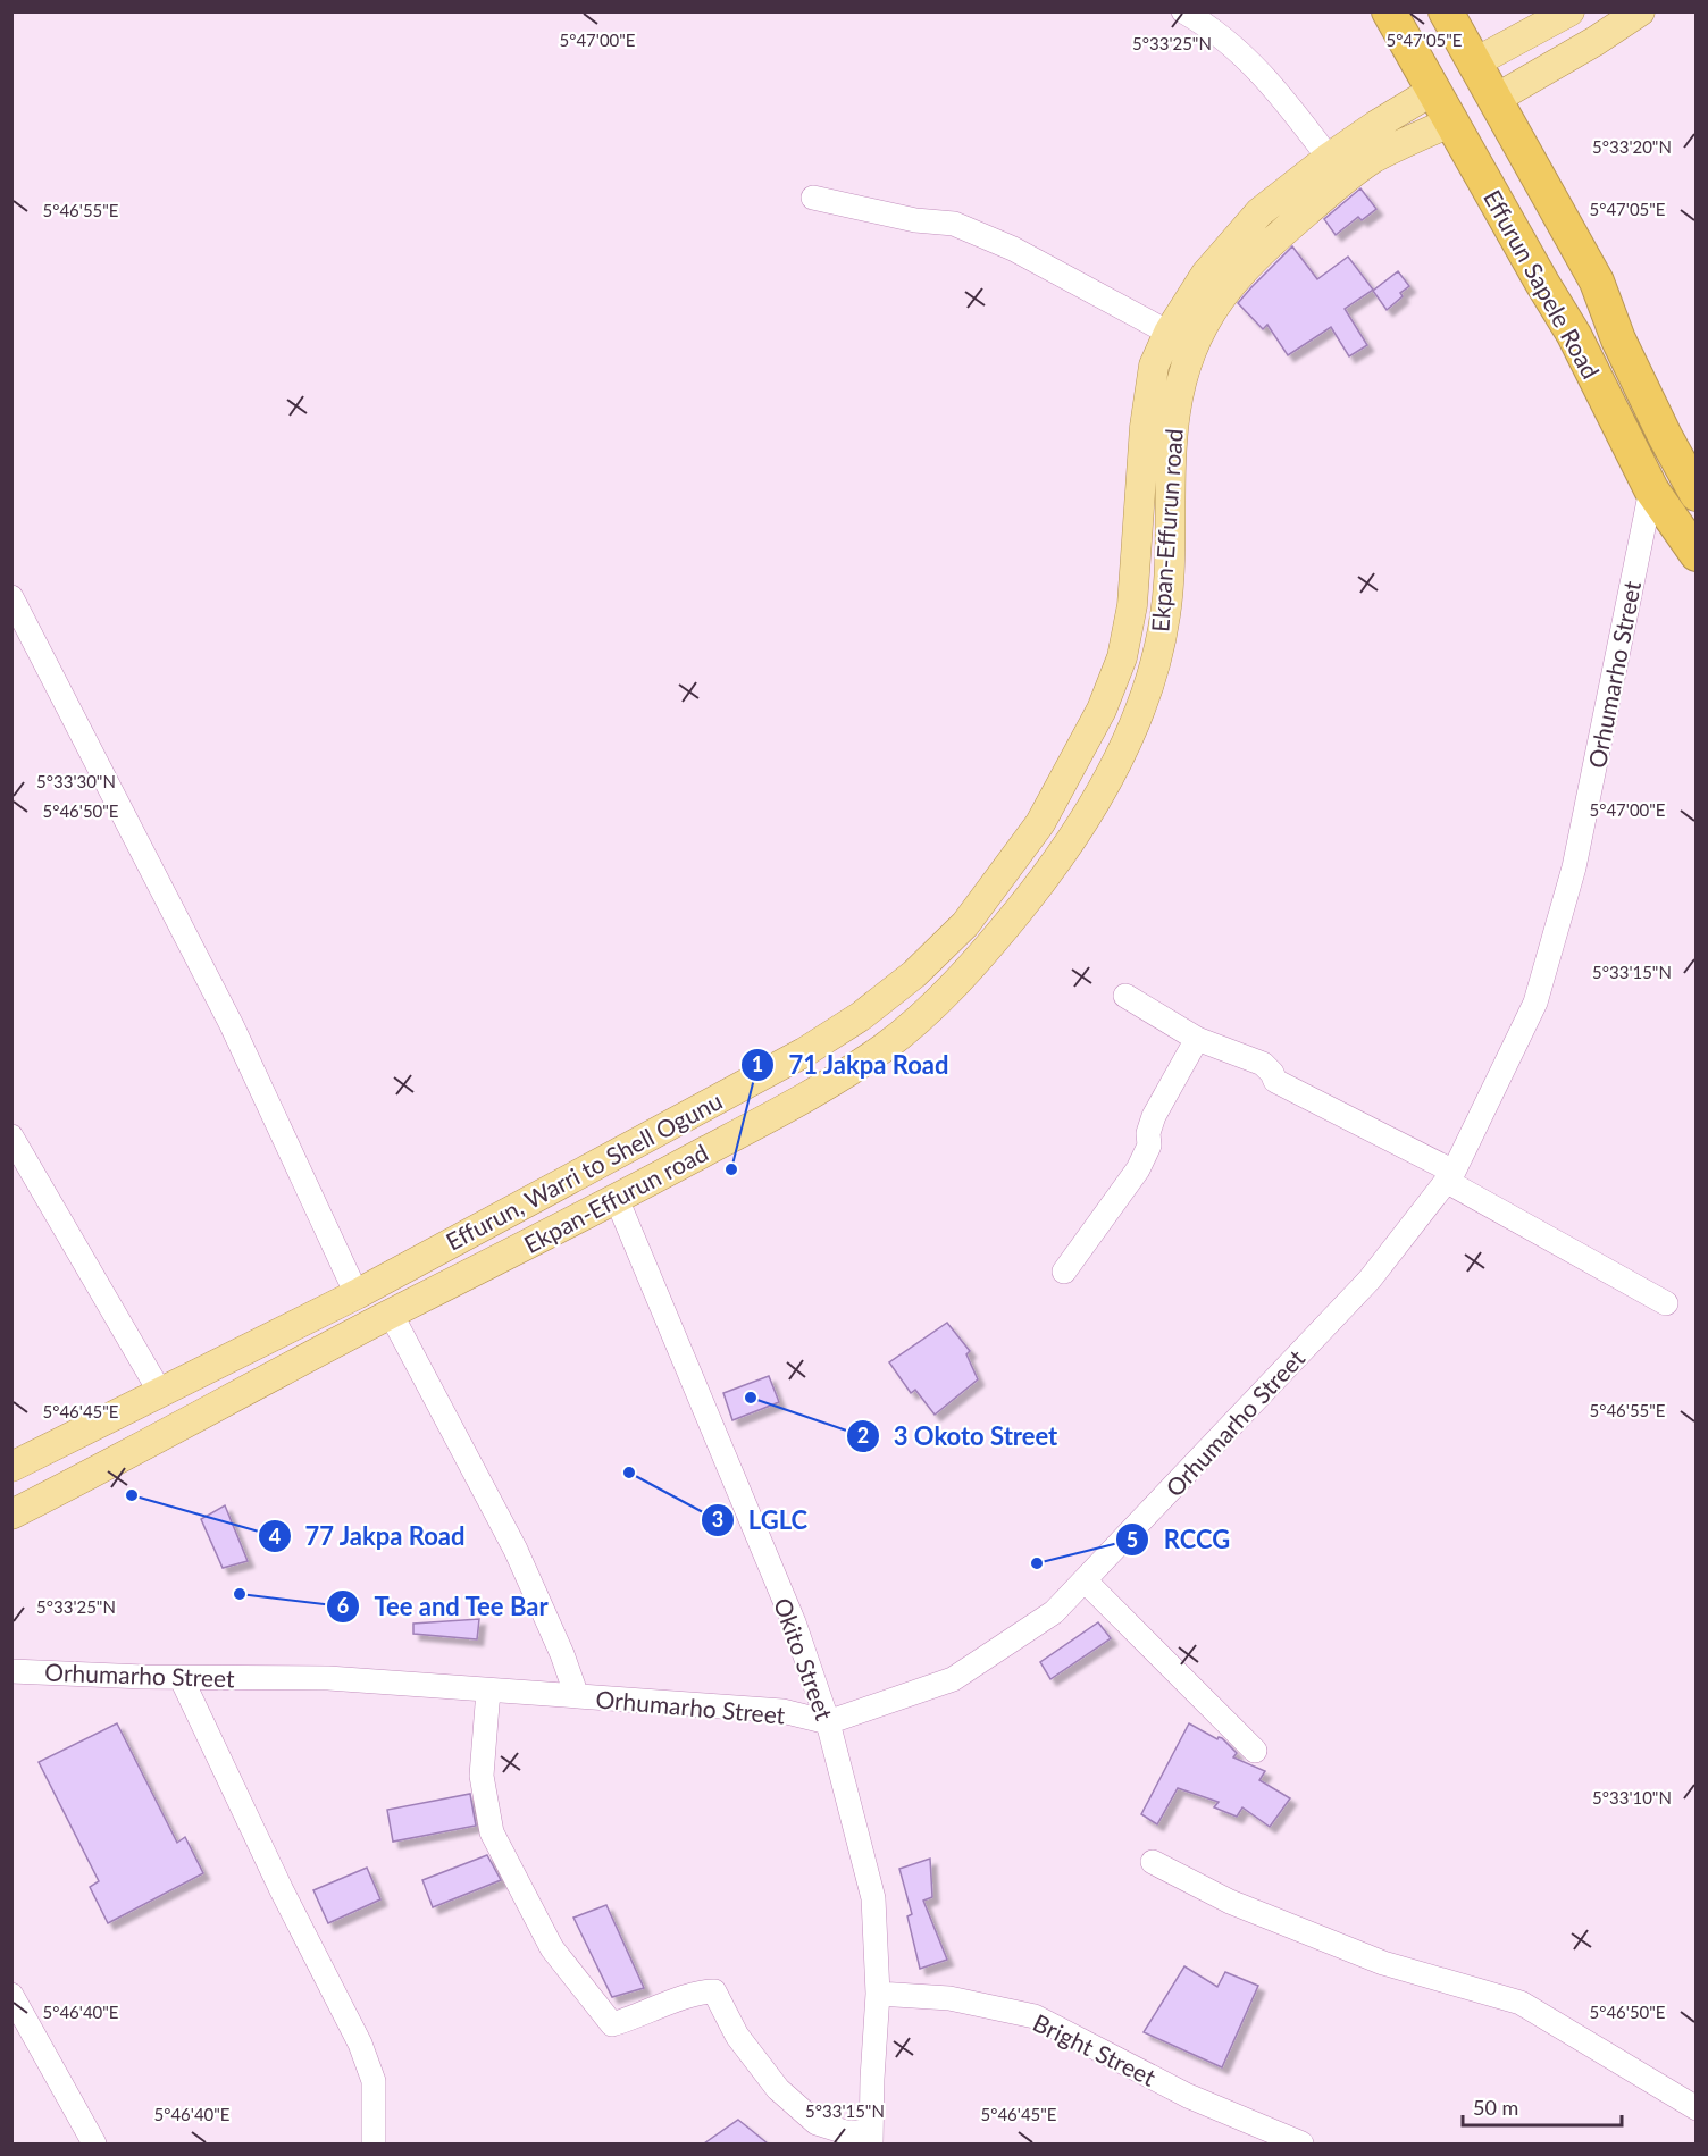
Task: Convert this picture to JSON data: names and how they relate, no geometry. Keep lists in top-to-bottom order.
{
  "streets": {
    "highway": ["Effurun Sapele Road"],
    "main road": ["Ekpan-Effurun road", "Effurun, Warri to Shell Ogunu"],
    "street": ["Orhumarho Street", "Okito Street", "Bright Street"]
  },
  "crossings": [
    ["Effurun Sapele Road", "Ekpan-Effurun road"],
    ["Effurun Sapele Road", "Orhumarho Street"],
    ["Effurun Sapele Road", "Effurun, Warri to Shell Ogunu"],
    ["Ekpan-Effurun road", "Okito Street"],
    ["Orhumarho Street", "Okito Street"],
    ["Okito Street", "Bright Street"]
  ],
  "places": [
    "71 Jakpa Road",
    "3 Okoto Street",
    "LGLC",
    "77 Jakpa Road",
    "RCCG",
    "Tee and Tee Bar"
  ],
  "scale_bar": "50 m",
  "coordinates": [
    "5°47'00\"E",
    "5°47'05\"E",
    "5°33'25\"N",
    "5°33'20\"N",
    "5°46'55\"E",
    "5°33'30\"N",
    "5°46'50\"E",
    "5°33'15\"N",
    "5°46'45\"E",
    "5°33'10\"N",
    "5°46'40\"E"
  ]
}
